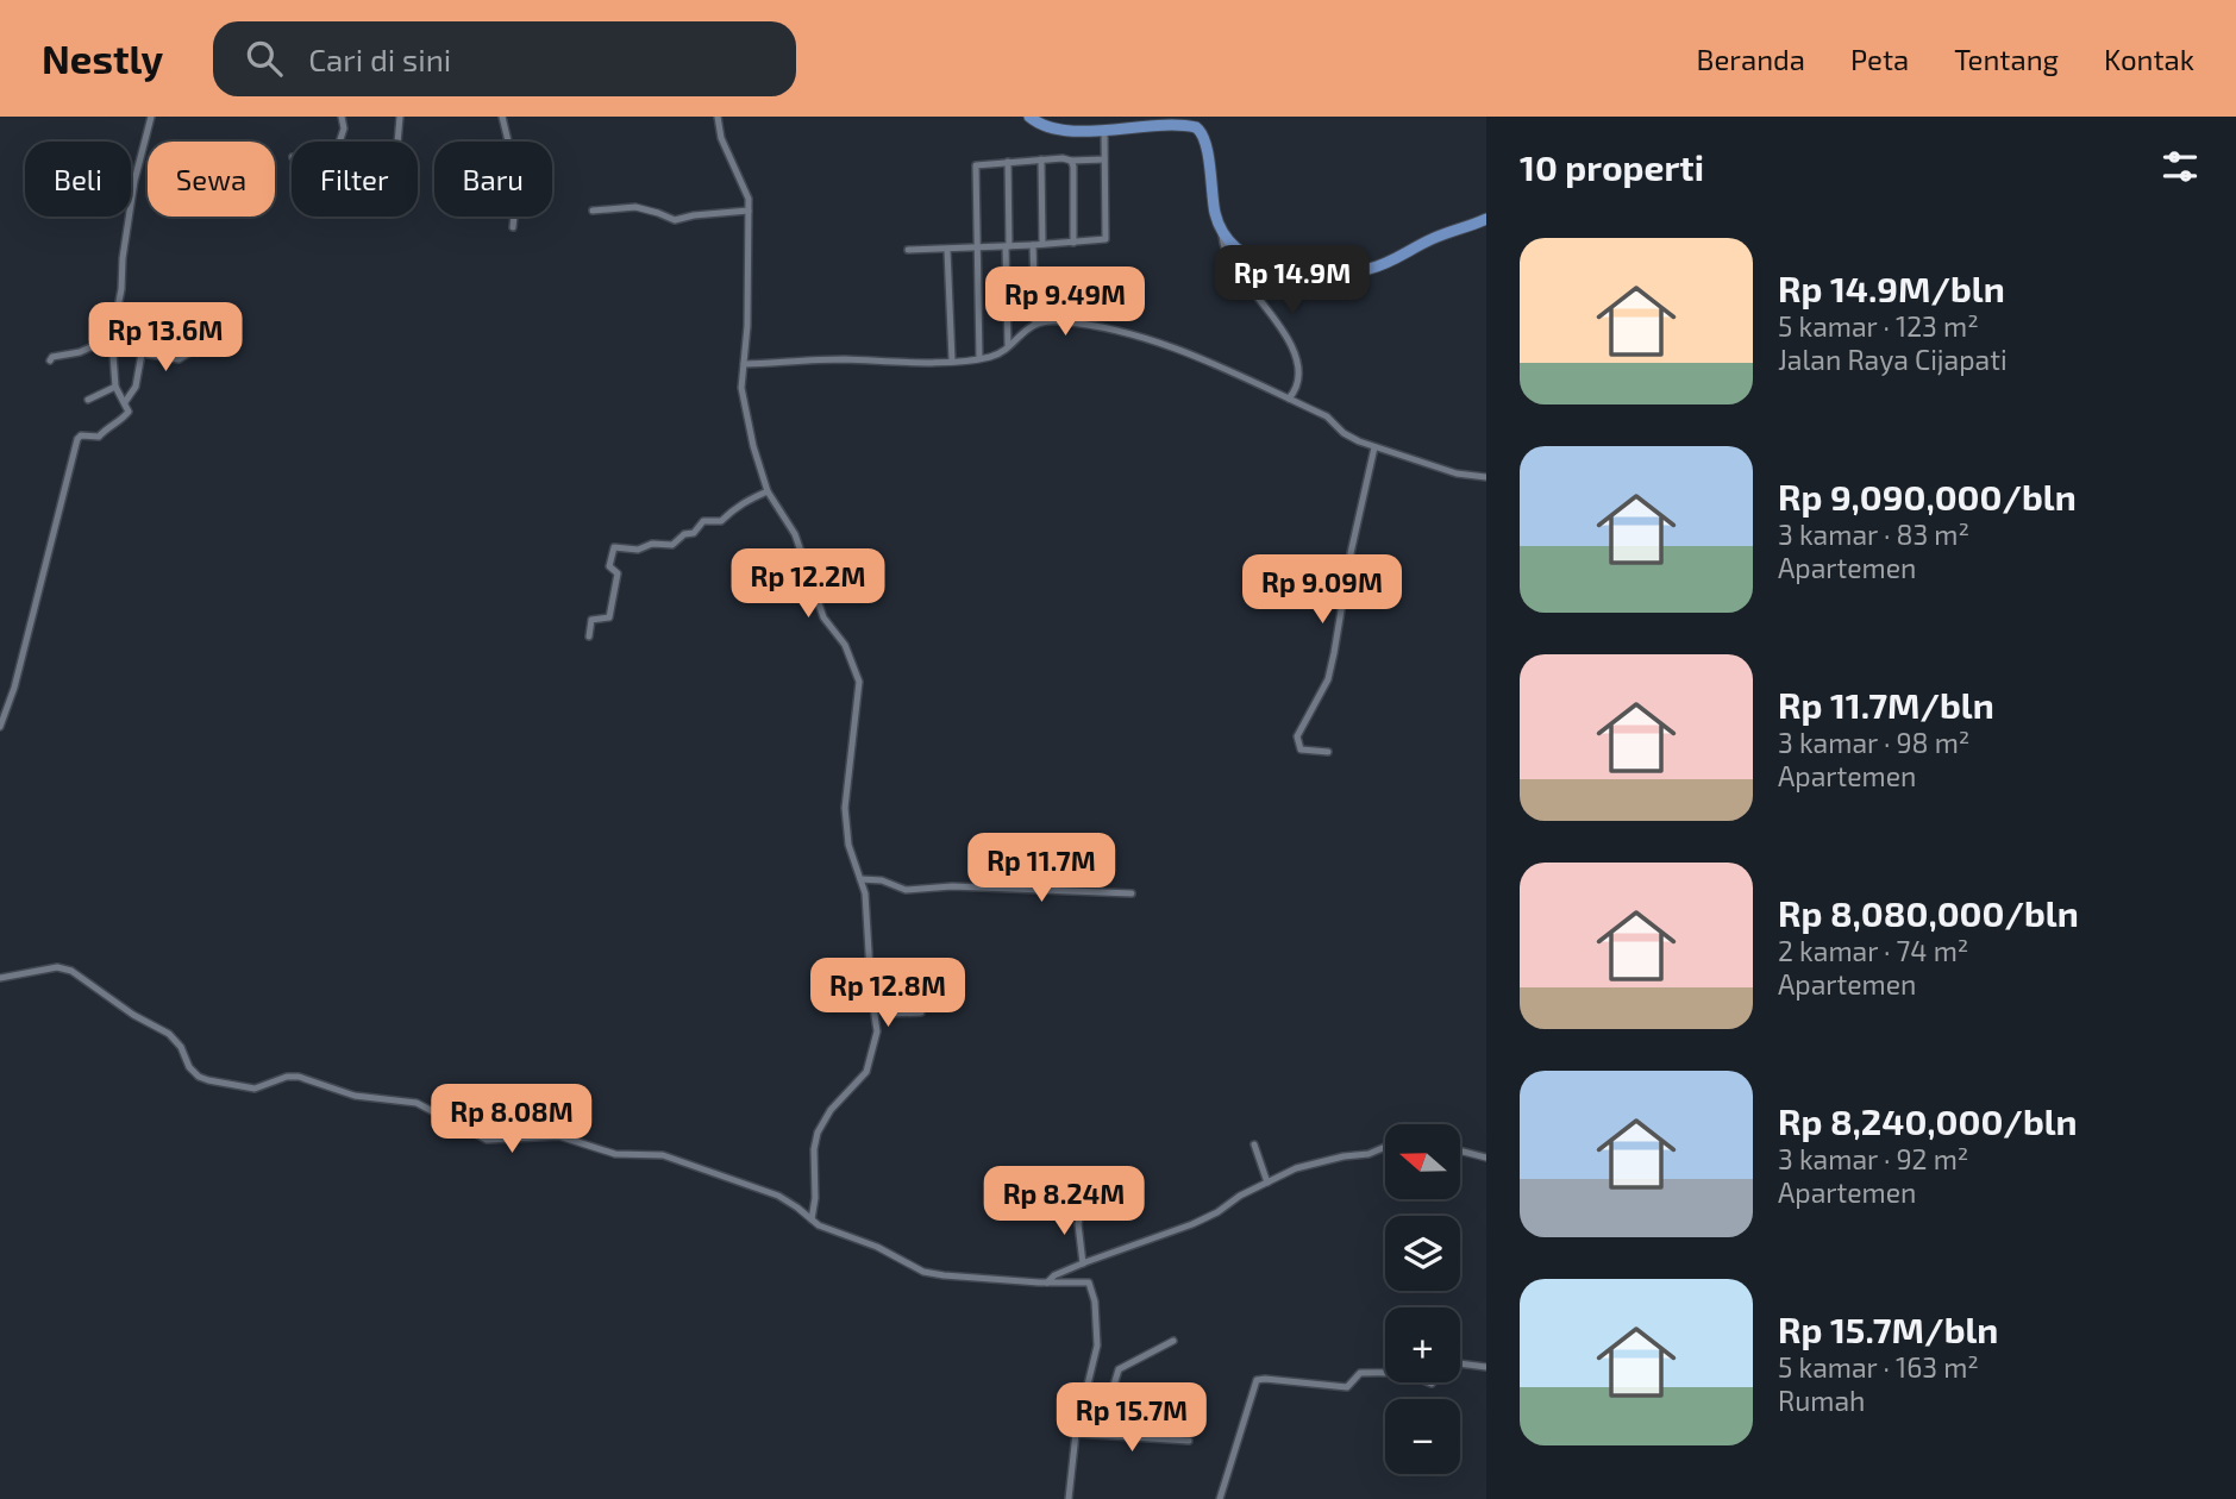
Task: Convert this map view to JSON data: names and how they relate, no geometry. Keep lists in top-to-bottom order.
{
  "north": "left",
  "page": {
    "header": "Nestly",
    "search": "Cari di sini",
    "nav": [
      "Beranda",
      "Peta",
      "Tentang",
      "Kontak"
    ],
    "heading": "10 properti",
    "chip": [
      "Beli",
      "Sewa",
      "Filter",
      "Baru"
    ],
    "list": [
      {
        "name": "Rp 14.9M/bln",
        "note": "5 kamar · 123 m² · Jalan Raya Cijapati"
      },
      {
        "name": "Rp 9,090,000/bln",
        "note": "3 kamar · 83 m² · Apartemen"
      },
      {
        "name": "Rp 11.7M/bln",
        "note": "3 kamar · 98 m² · Apartemen"
      },
      {
        "name": "Rp 8,080,000/bln",
        "note": "2 kamar · 74 m² · Apartemen"
      },
      {
        "name": "Rp 8,240,000/bln",
        "note": "3 kamar · 92 m² · Apartemen"
      },
      {
        "name": "Rp 15.7M/bln",
        "note": "5 kamar · 163 m² · Rumah"
      }
    ],
    "price": [
      "Rp 14.9M",
      "Rp 9.49M",
      "Rp 13.6M",
      "Rp 12.2M",
      "Rp 9.09M",
      "Rp 11.7M",
      "Rp 12.8M",
      "Rp 8.08M",
      "Rp 8.24M",
      "Rp 15.7M"
    ],
    "map_buttons": ["+", "−"]
  }
}
